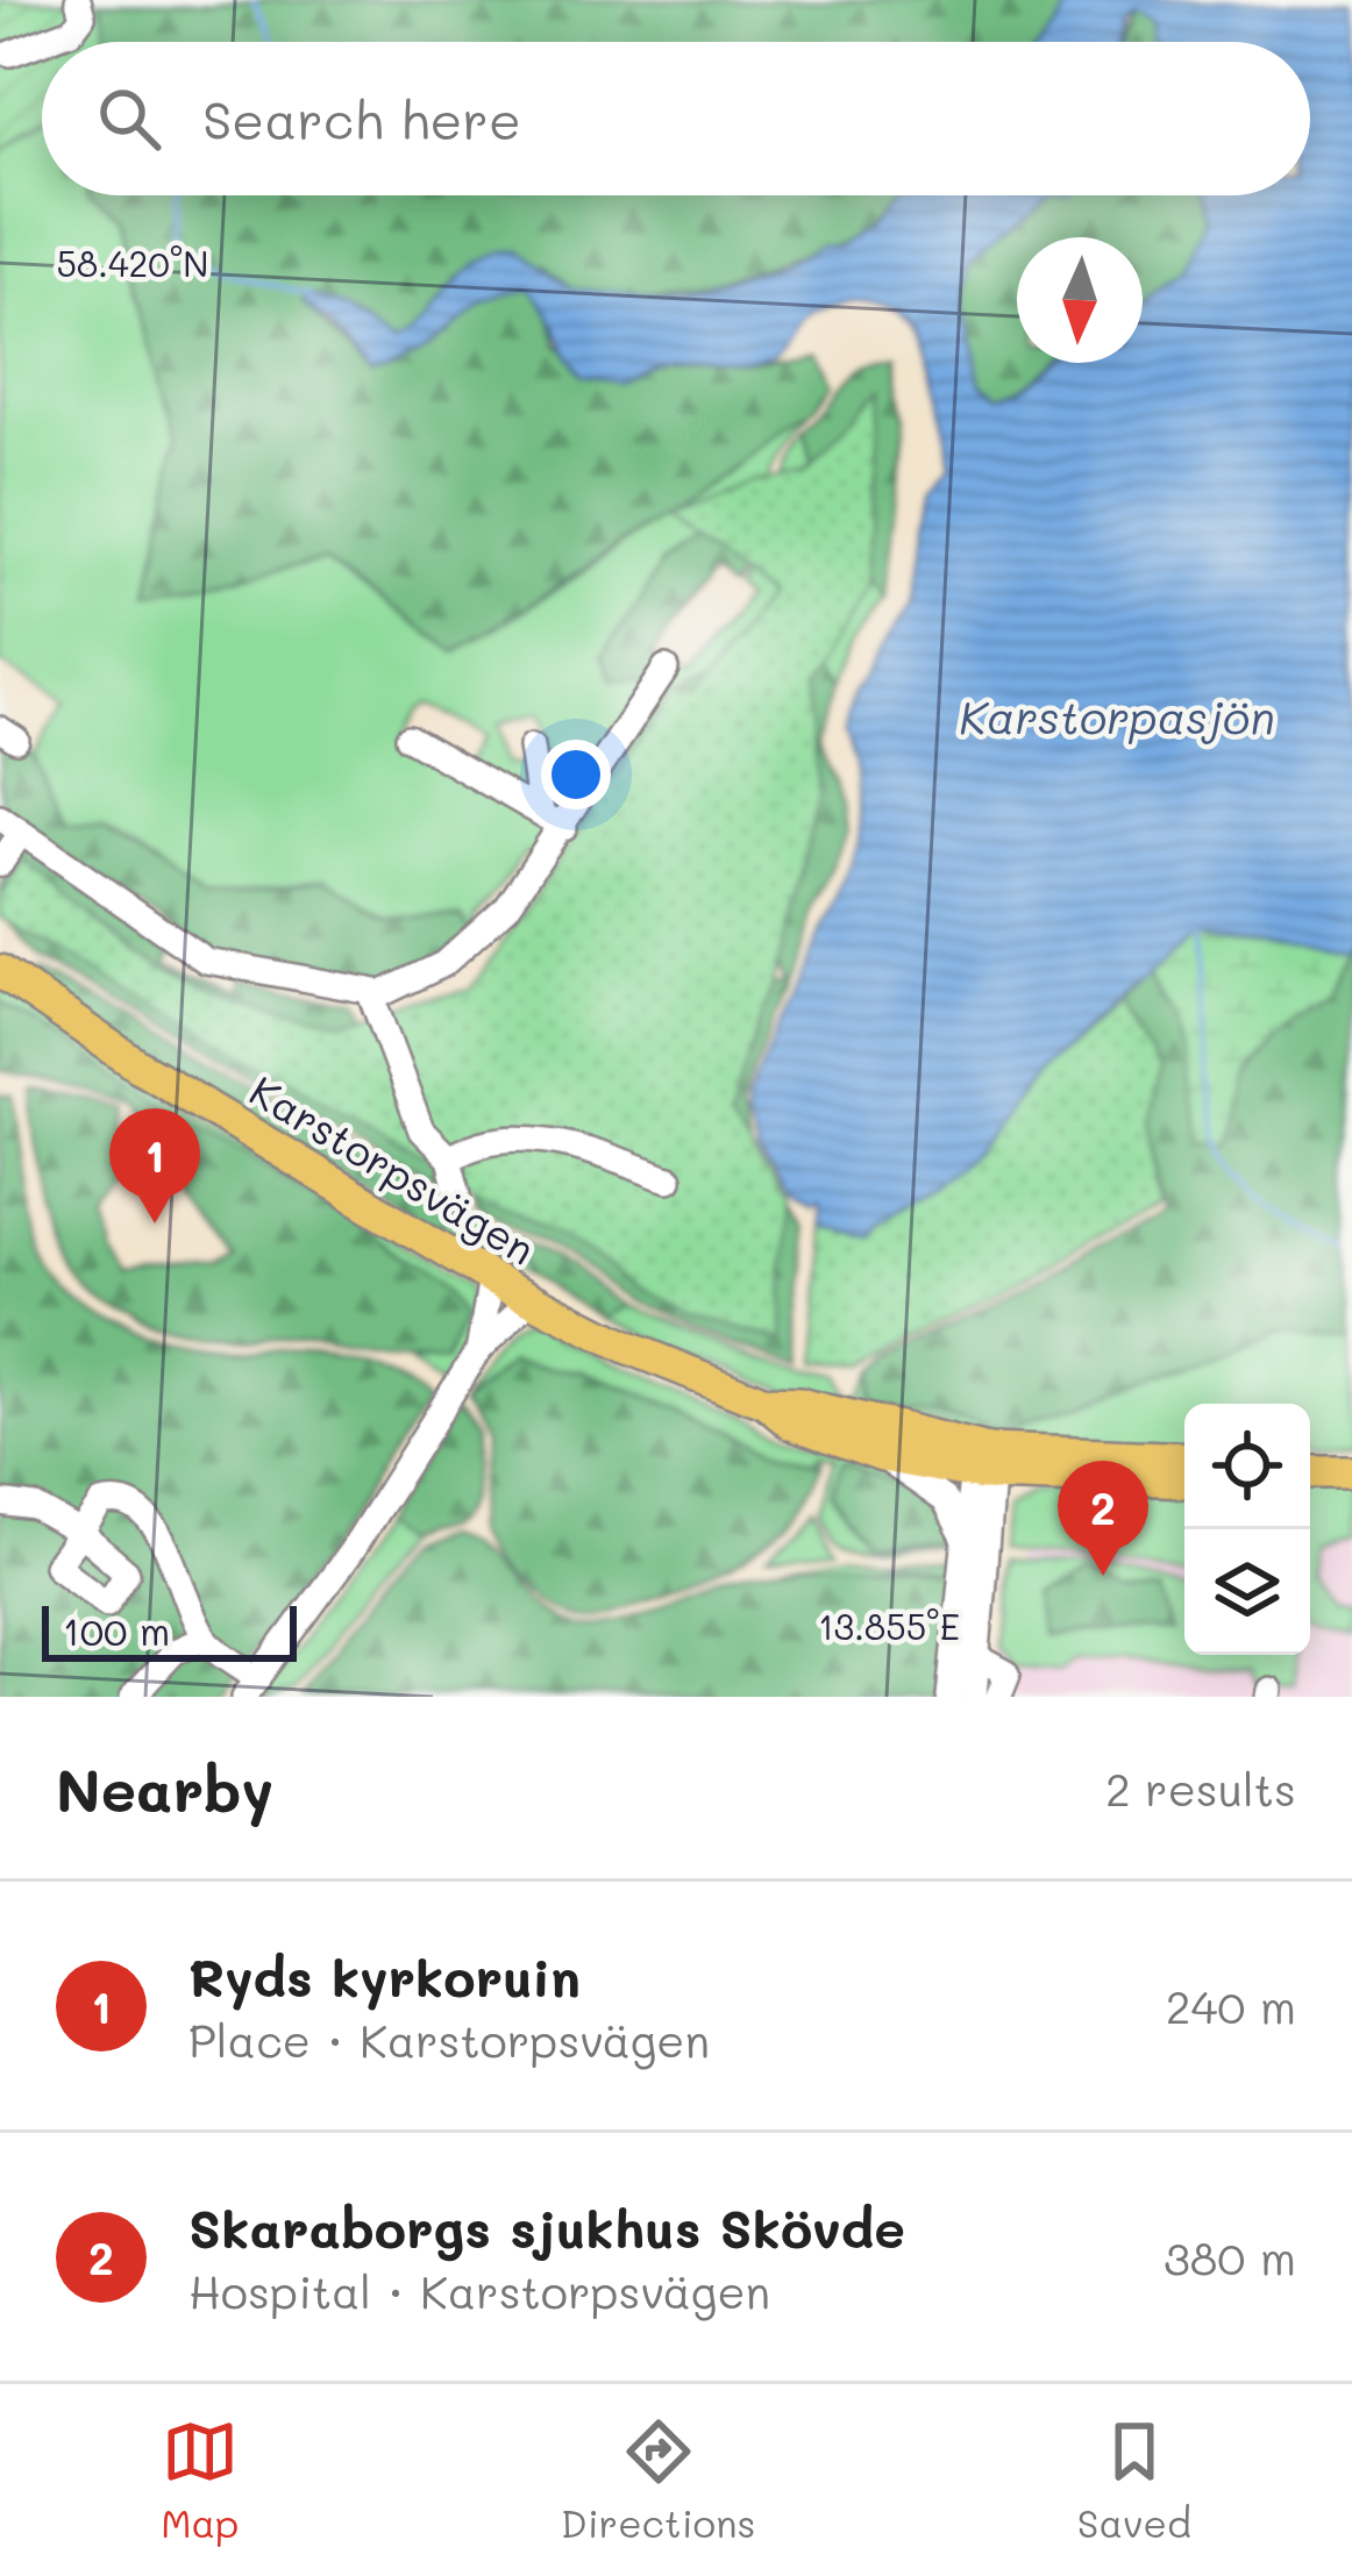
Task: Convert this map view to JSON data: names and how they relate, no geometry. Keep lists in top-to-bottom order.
{
  "streets": {
    "main road": ["Karstorpsvägen"]
  },
  "water": ["Karstorpasjön"],
  "scale_bar": "100 m",
  "north": "bottom",
  "page": {
    "search": "Search here",
    "pins": ["1", "2"],
    "scale": "100 m",
    "heading": ["Nearby", "2 results"],
    "list": [
      {
        "mark": "1",
        "name": "Ryds kyrkoruin",
        "note": "Place · Karstorpsvägen",
        "value": "240 m"
      },
      {
        "mark": "2",
        "name": "Skaraborgs sjukhus Skövde",
        "note": "Hospital · Karstorpsvägen",
        "value": "380 m"
      }
    ],
    "nav": ["Map", "Directions", "Saved"]
  },
  "coordinates": ["58.420°N", "13.855°E"]
}
